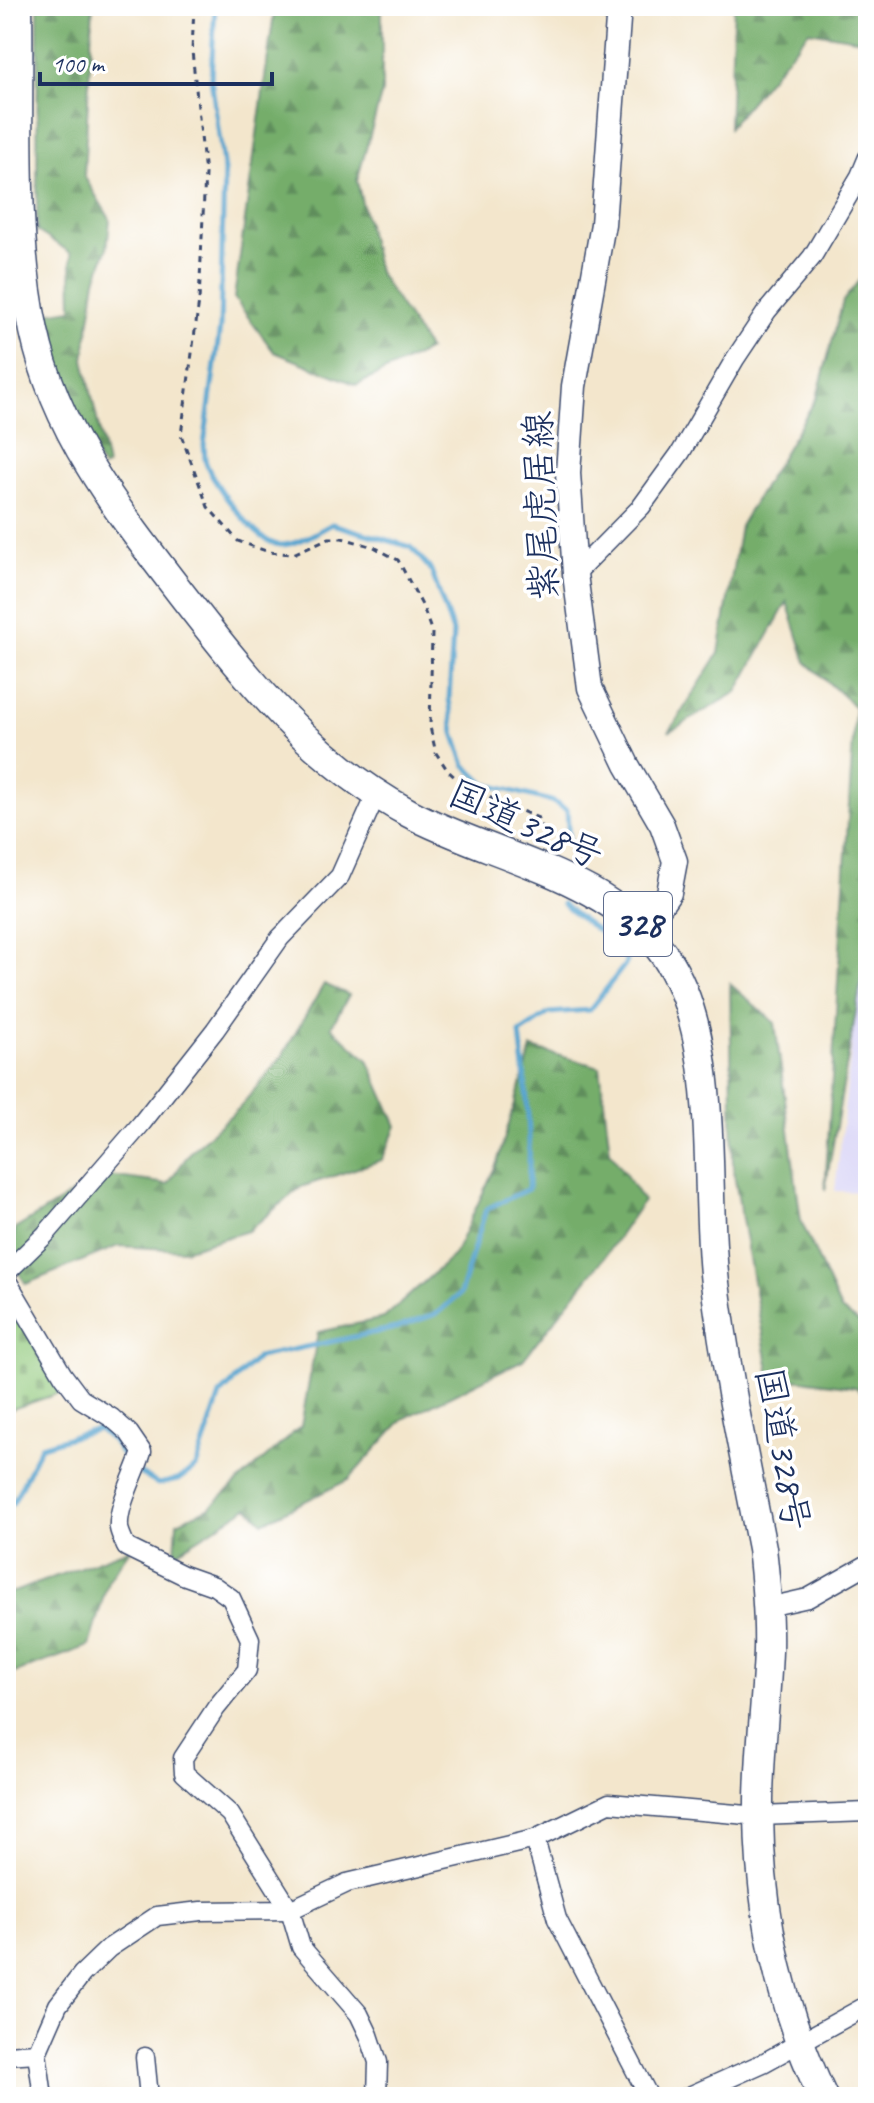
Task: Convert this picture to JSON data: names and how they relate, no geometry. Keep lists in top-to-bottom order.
{
  "streets": {
    "highway": ["国道328号", "328"],
    "main road": ["紫尾虎居線"]
  },
  "crossings": [
    ["紫尾虎居線", "国道328号"]
  ],
  "scale_bar": "100 m"
}
